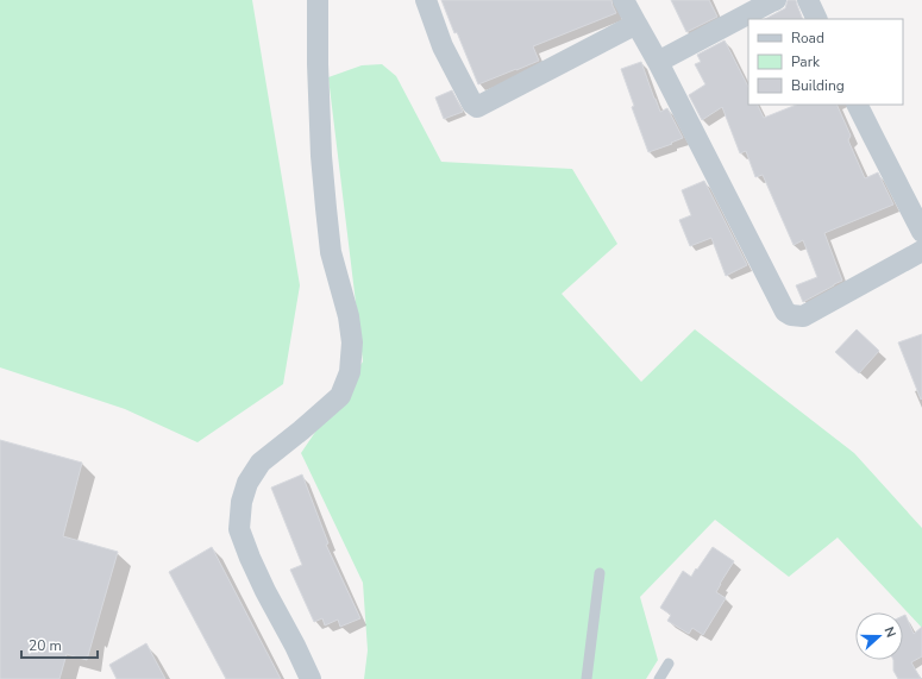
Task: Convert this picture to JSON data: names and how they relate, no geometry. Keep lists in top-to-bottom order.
{
  "legend": ["Road", "Park", "Building"],
  "scale_bar": "20 m",
  "north": "right"
}
